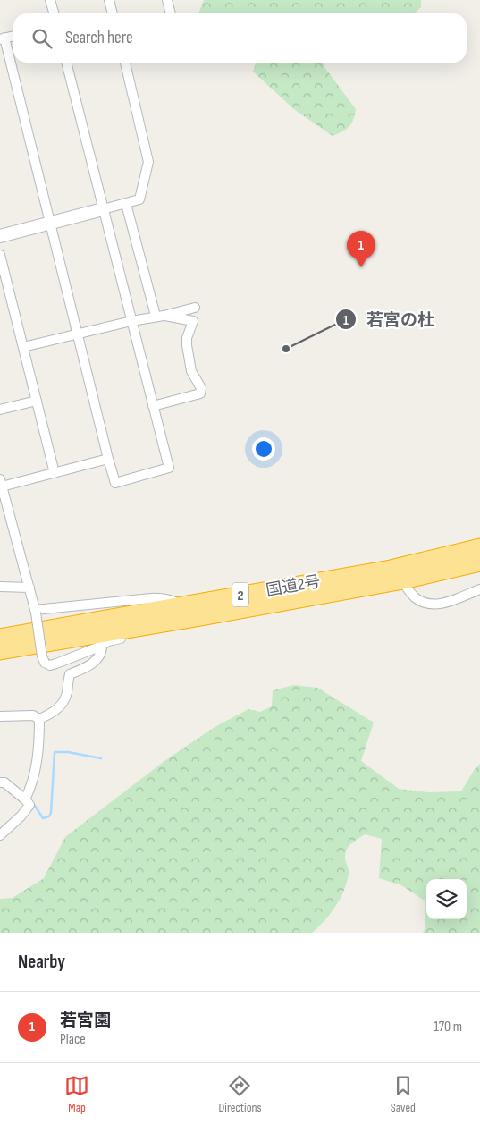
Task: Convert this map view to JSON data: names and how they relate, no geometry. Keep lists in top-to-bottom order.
{
  "streets": {
    "highway": ["国道2号", "2"]
  },
  "places": ["若宮の杜"],
  "page": {
    "search": "Search here",
    "pins": "1",
    "heading": "Nearby",
    "list": [
      {
        "mark": "1",
        "name": "若宮園",
        "note": "Place",
        "value": "170 m"
      }
    ],
    "nav": ["Map", "Directions", "Saved"]
  }
}
